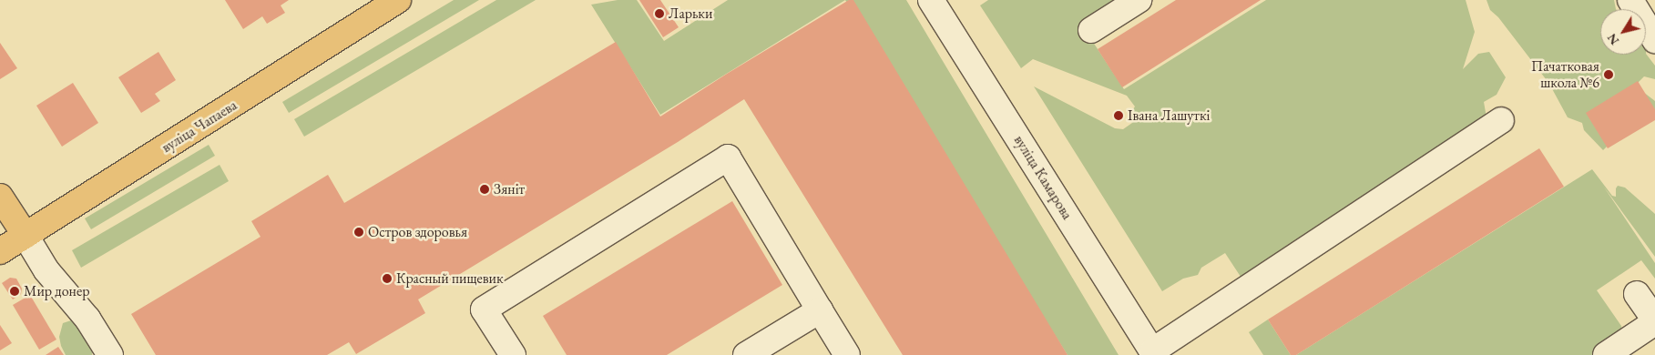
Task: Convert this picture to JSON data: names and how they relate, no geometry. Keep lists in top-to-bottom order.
{
  "streets": {
    "main road": ["вуліца Чапаева"],
    "street": ["вуліца Камарова"]
  },
  "places": [
    "Ларьки",
    "Пачатковая школа №6",
    "Івана Лашуткі",
    "Зяніт",
    "Остров здоровья",
    "Красный пищевик",
    "Мир донер"
  ],
  "north": "bottom left"
}
